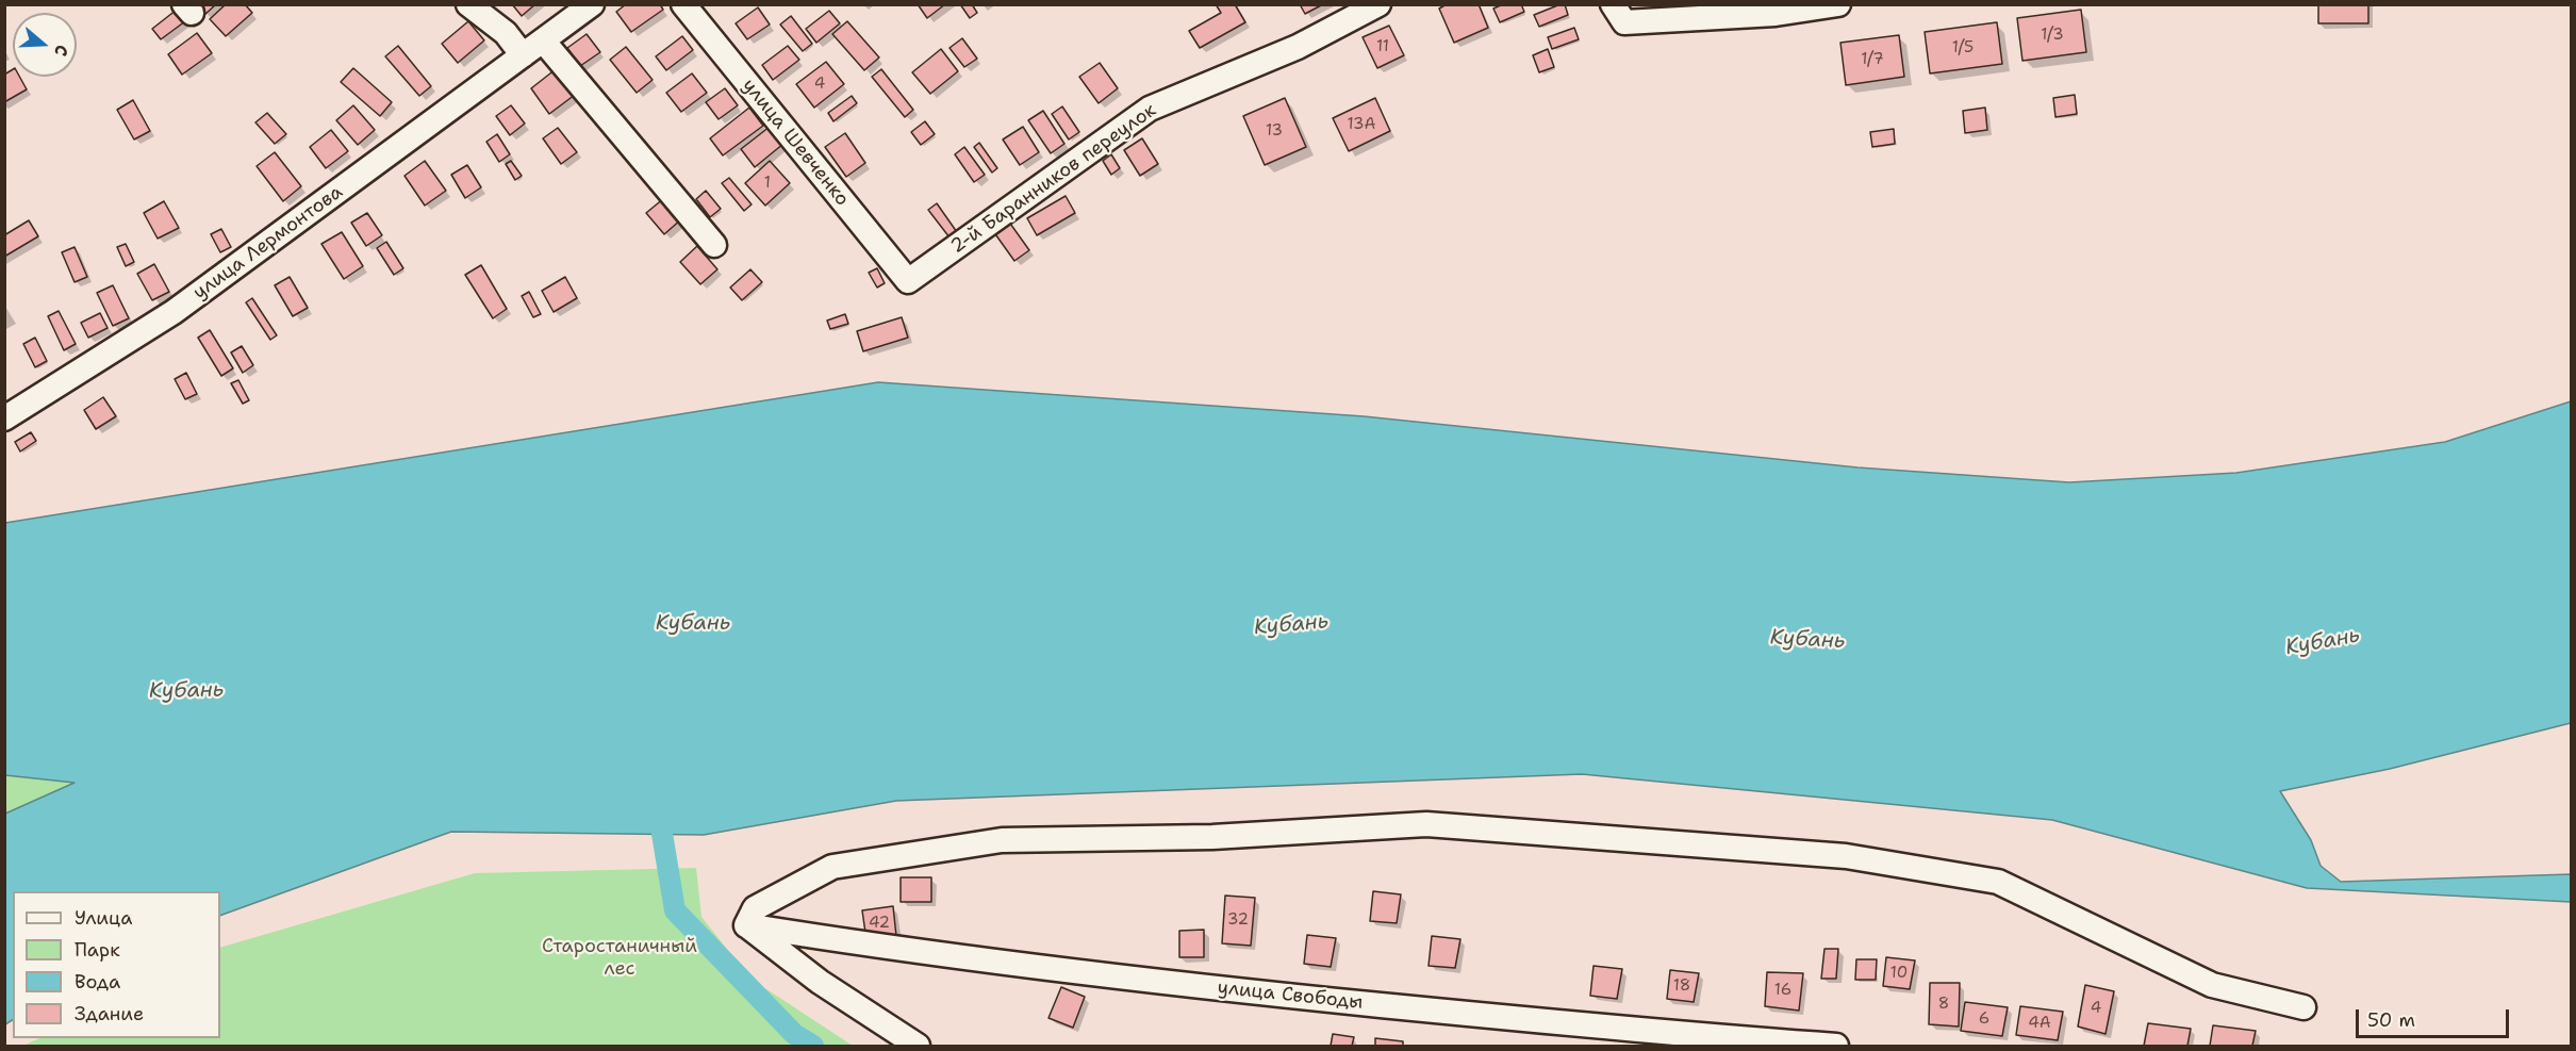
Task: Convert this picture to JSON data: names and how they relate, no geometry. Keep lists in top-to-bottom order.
{
  "streets": {
    "street": [
      "улица Шевченко",
      "2-й Баранников переулок",
      "улица Лермонтова",
      "улица Свободы"
    ]
  },
  "crossings": [
    ["улица Шевченко", "2-й Баранников переулок"]
  ],
  "water": ["Кубань"],
  "parks": ["Старостаничный лес"],
  "house_numbers": [
    "1/3",
    "11",
    "1/5",
    "1/7",
    "4",
    "13А",
    "13",
    "1",
    "32",
    "42",
    "10",
    "18",
    "16",
    "8",
    "4",
    "6",
    "4А"
  ],
  "legend": [
    "Улица",
    "Парк",
    "Вода",
    "Здание"
  ],
  "scale_bar": "50 m",
  "north": "right"
}
